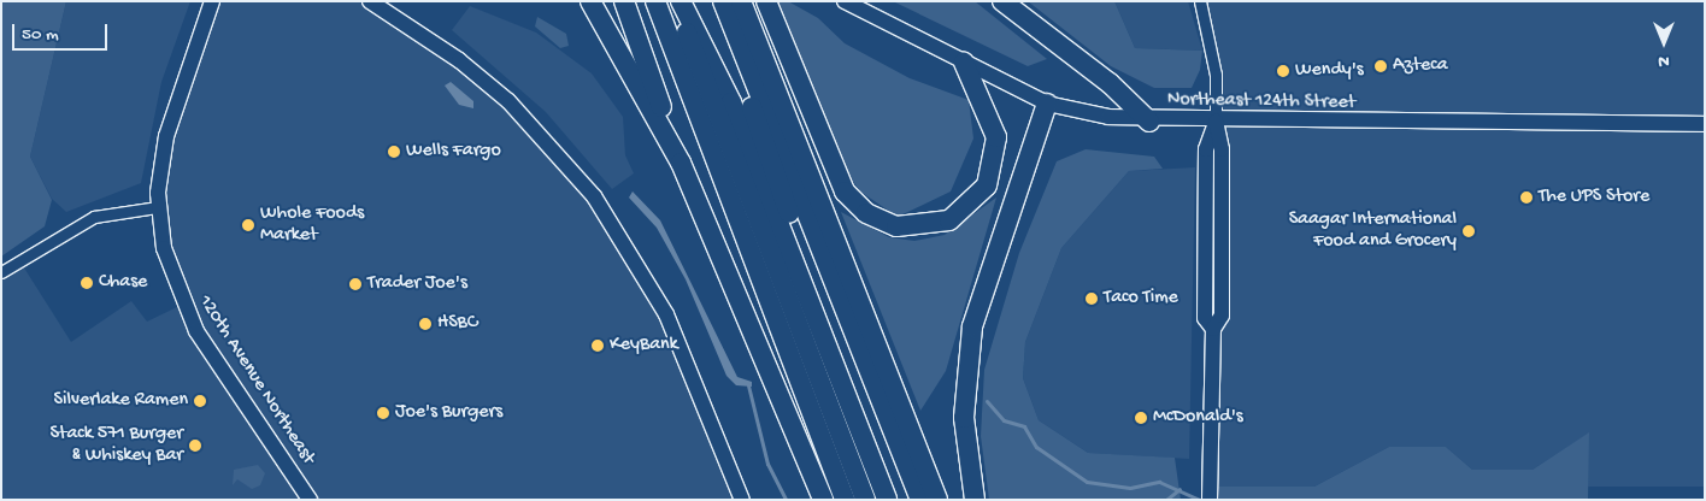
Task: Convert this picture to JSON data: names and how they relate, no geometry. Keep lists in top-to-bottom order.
{
  "streets": {
    "main road": ["Northeast 124th Street", "120th Avenue Northeast"]
  },
  "places": [
    "Azteca",
    "Wendy's",
    "Wells Fargo",
    "The UPS Store",
    "Whole Foods Market",
    "Saagar International Food and Grocery",
    "Chase",
    "Trader Joe's",
    "Taco Time",
    "HSBC",
    "KeyBank",
    "Silverlake Ramen",
    "Joe's Burgers",
    "McDonald's",
    "Stack 571 Burger & Whiskey Bar"
  ],
  "scale_bar": "50 m",
  "north": "bottom"
}
